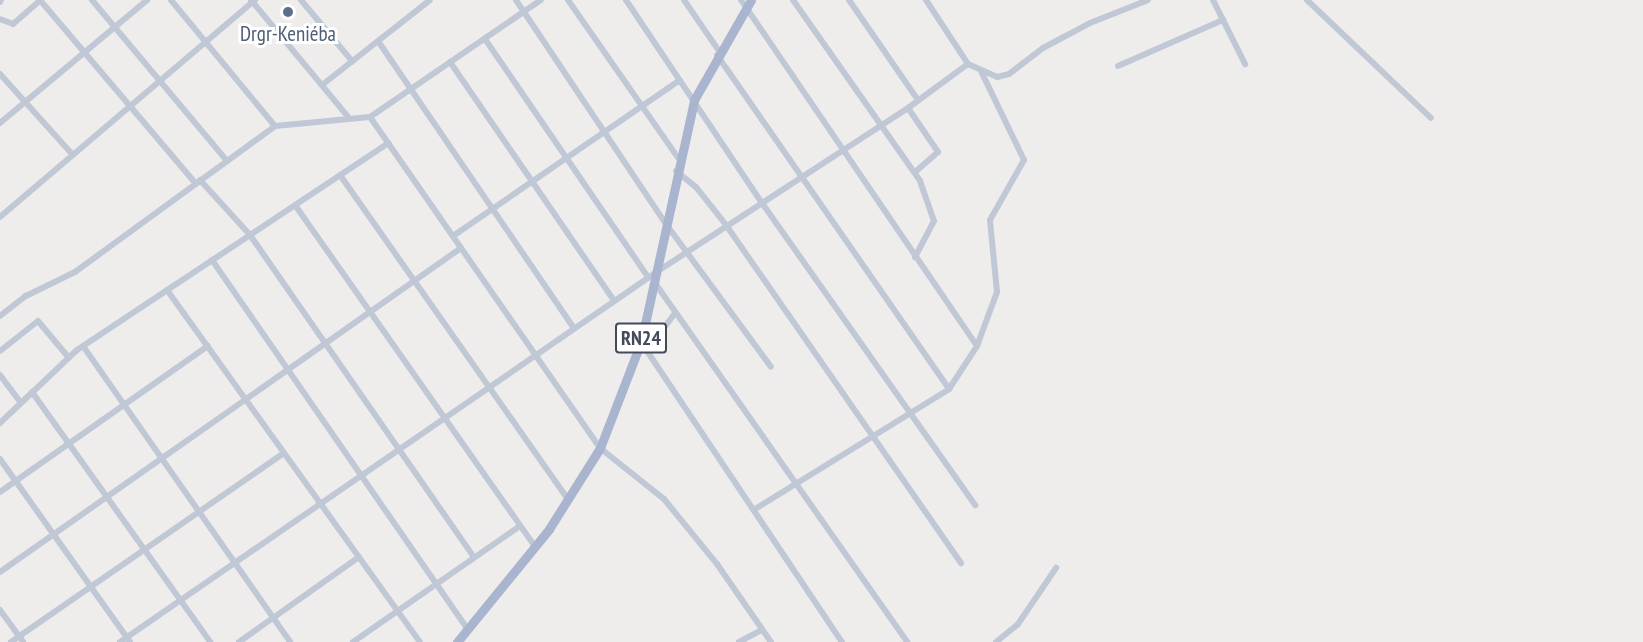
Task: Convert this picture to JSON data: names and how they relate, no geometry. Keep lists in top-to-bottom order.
{
  "streets": {
    "main road": ["RN24"]
  },
  "places": ["Drgr-Keniéba"]
}
